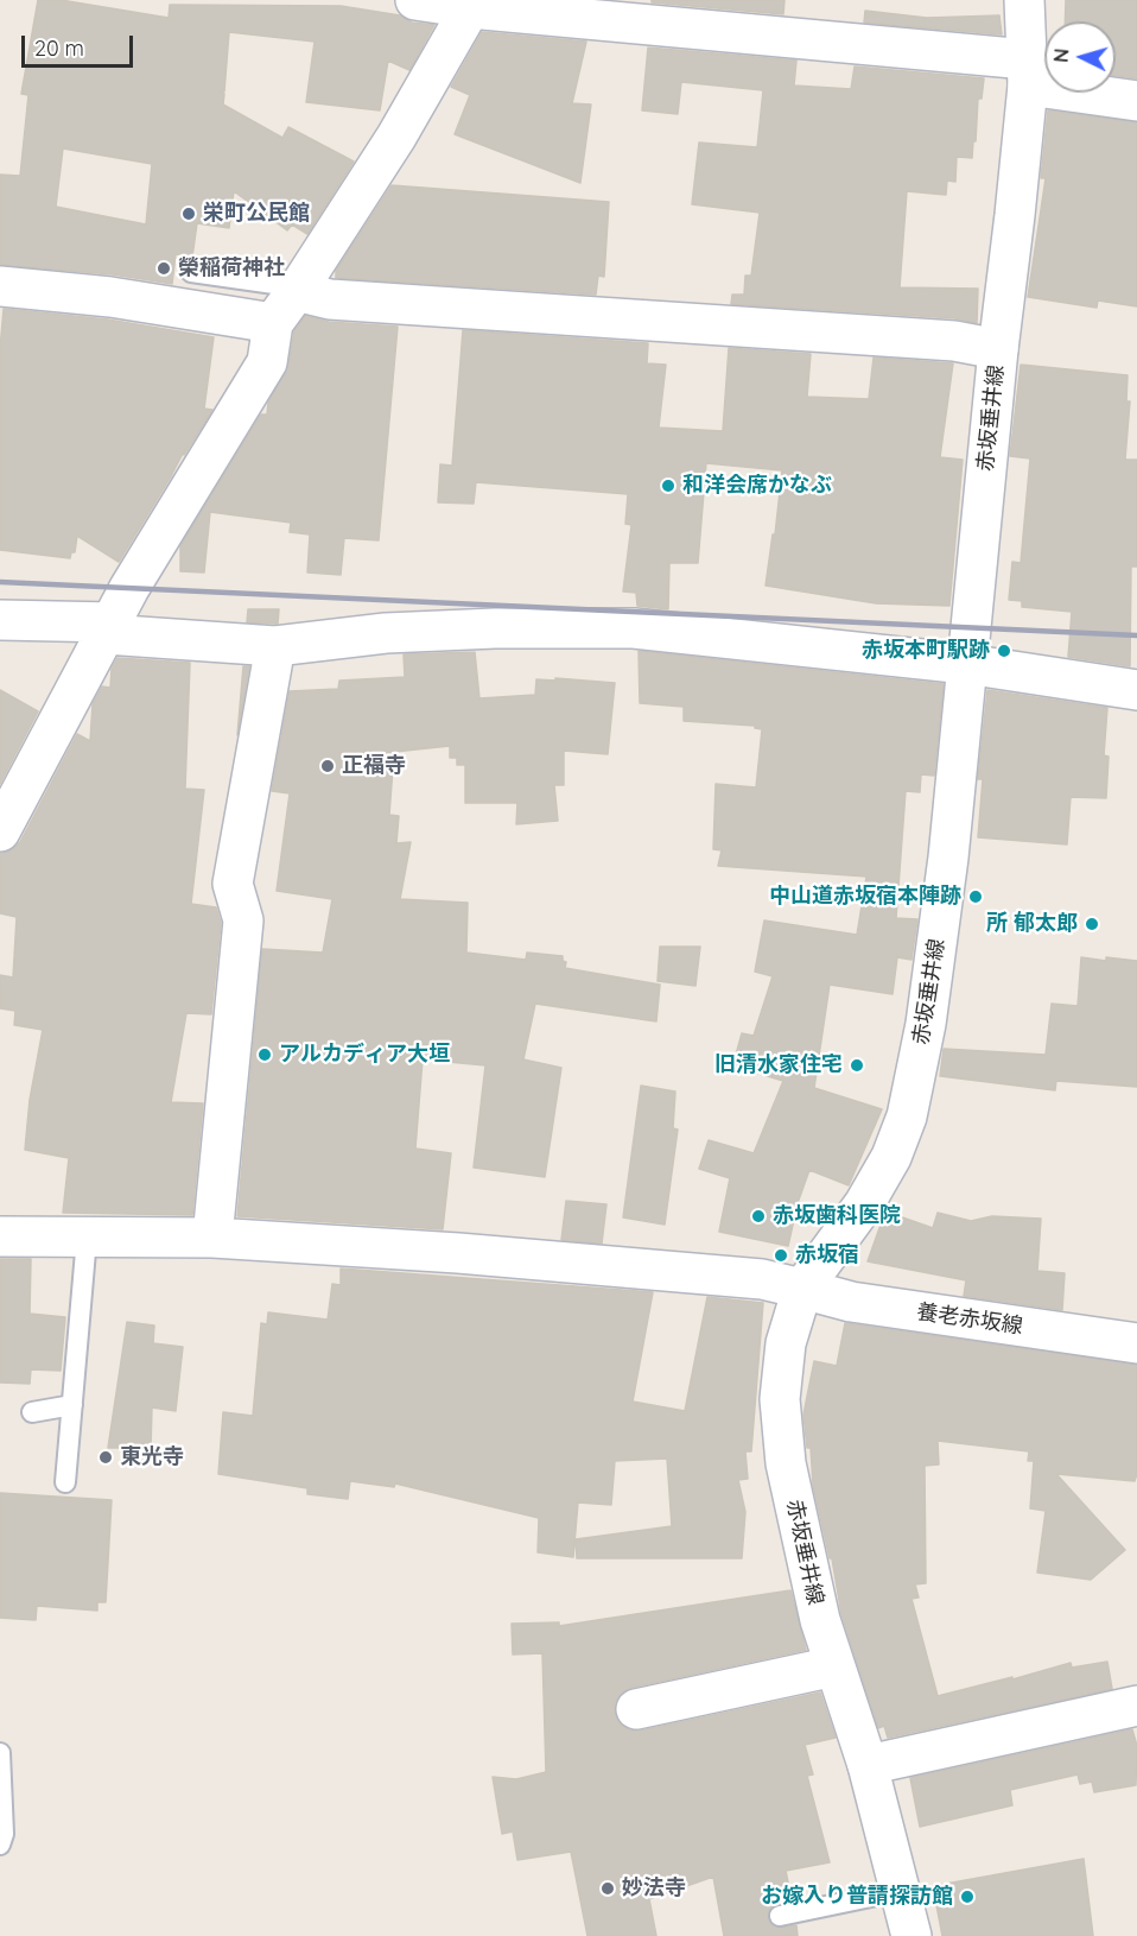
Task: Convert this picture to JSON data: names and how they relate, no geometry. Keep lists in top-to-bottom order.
{
  "streets": {
    "street": ["赤坂垂井線", "養老赤坂線"]
  },
  "crossings": [
    ["赤坂垂井線", "養老赤坂線"]
  ],
  "places": [
    "栄町公民館",
    "榮稲荷神社",
    "和洋会席かなぶ",
    "赤坂本町駅跡",
    "正福寺",
    "中山道赤坂宿本陣跡",
    "所 郁太郎",
    "アルカディア大垣",
    "旧清水家住宅",
    "赤坂歯科医院",
    "赤坂宿",
    "東光寺",
    "妙法寺",
    "お嫁入り普請探訪館"
  ],
  "scale_bar": "20 m",
  "north": "left"
}
